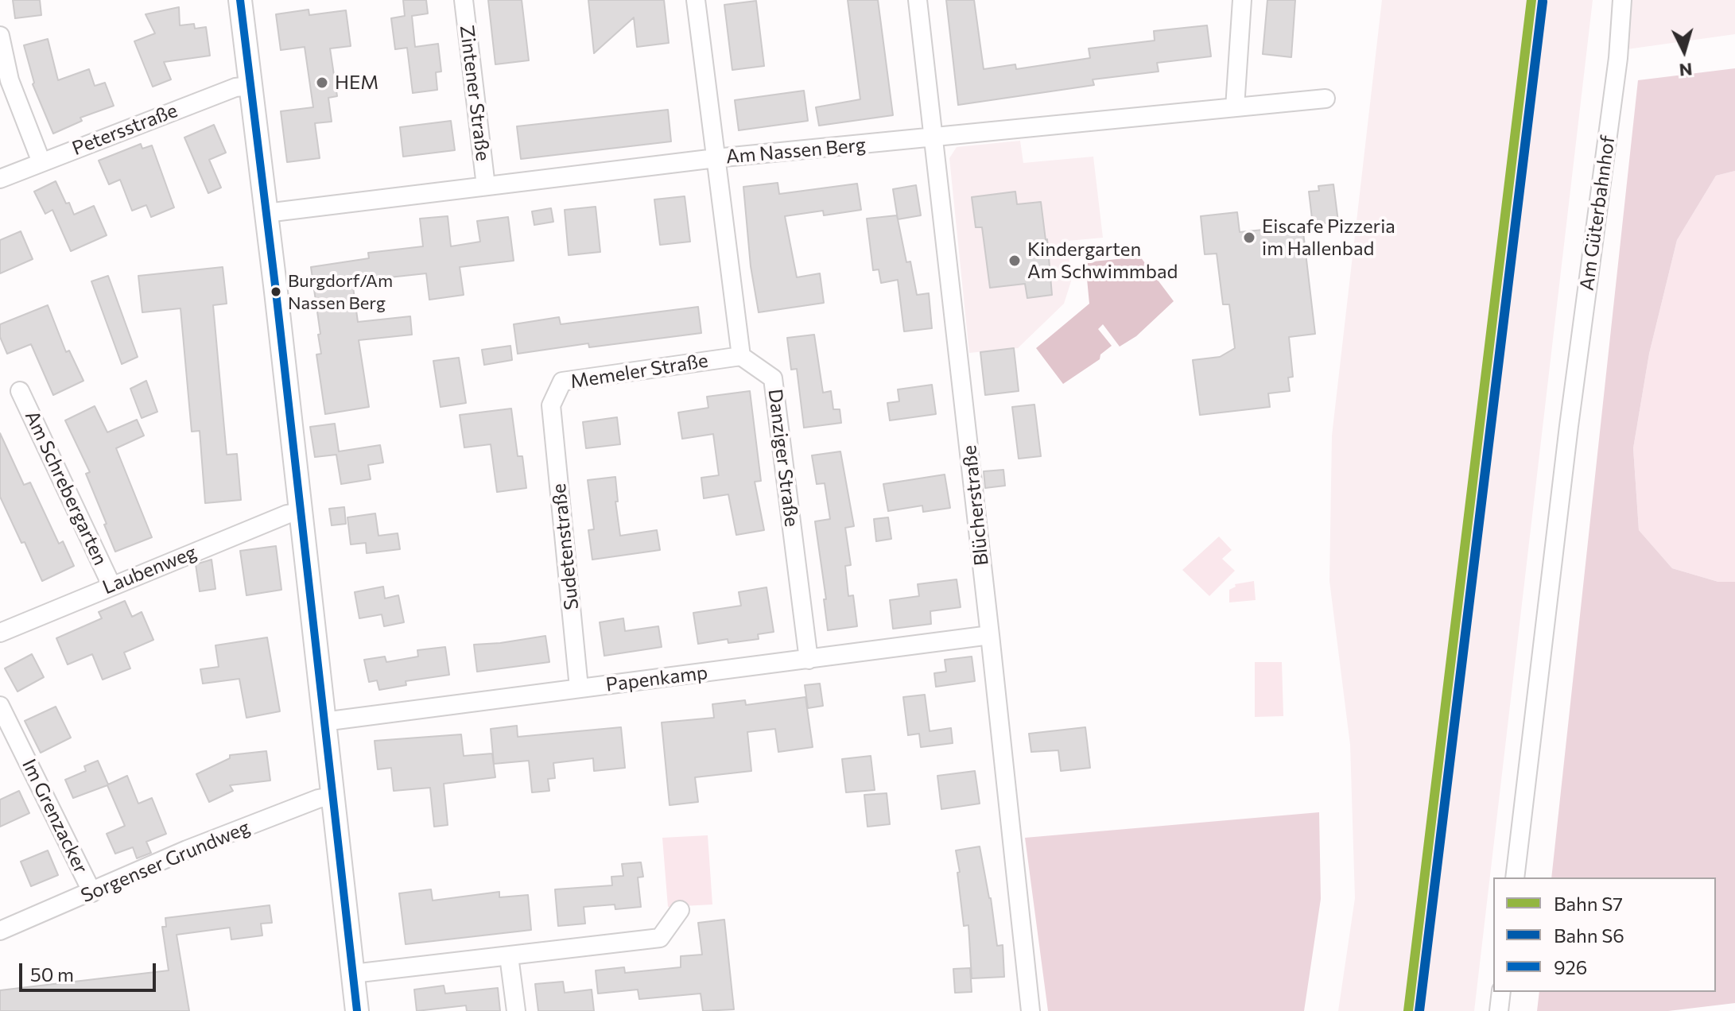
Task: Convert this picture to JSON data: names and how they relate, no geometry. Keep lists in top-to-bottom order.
{
  "streets": {
    "street": [
      "Zintener Straße",
      "Petersstraße",
      "Am Nassen Berg",
      "Am Güterbahnhof",
      "Memeler Straße",
      "Danziger Straße",
      "Am Schrebergarten",
      "Blücherstraße",
      "Sudetenstraße",
      "Laubenweg",
      "Papenkamp",
      "Im Grenzacker",
      "Sorgenser Grundweg"
    ]
  },
  "crossings": [
    ["Zintener Straße", "Am Nassen Berg"],
    ["Am Nassen Berg", "Blücherstraße"],
    ["Memeler Straße", "Danziger Straße"],
    ["Memeler Straße", "Sudetenstraße"],
    ["Danziger Straße", "Papenkamp"],
    ["Am Schrebergarten", "Laubenweg"],
    ["Blücherstraße", "Papenkamp"],
    ["Sudetenstraße", "Papenkamp"],
    ["Im Grenzacker", "Sorgenser Grundweg"]
  ],
  "places": [
    "HEM",
    "Eiscafe Pizzeria im Hallenbad",
    "Kindergarten Am Schwimmbad",
    "Burgdorf/Am Nassen Berg"
  ],
  "lines": ["rail line S7", "transit line 926", "rail line S6"],
  "legend": ["Bahn S7", "Bahn S6", "926"],
  "scale_bar": "50 m",
  "north": "bottom"
}
